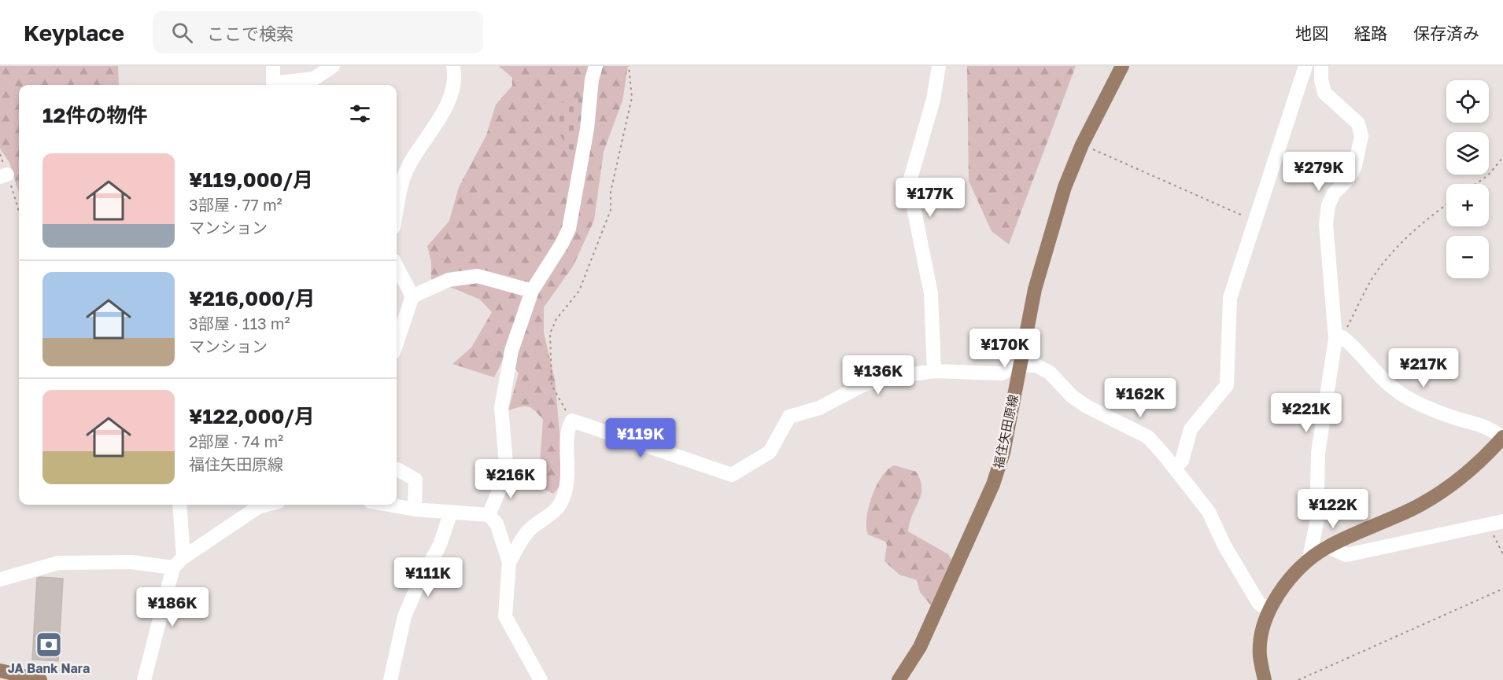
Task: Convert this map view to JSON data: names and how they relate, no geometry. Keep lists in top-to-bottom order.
{
  "streets": {
    "main road": ["福住矢田原線"]
  },
  "places": {
    "bank": ["JA Bank Nara"]
  },
  "page": {
    "header": "Keyplace",
    "search": "ここで検索",
    "nav": ["地図", "経路", "保存済み"],
    "map_buttons": ["+", "−"],
    "heading": "12件の物件",
    "list": [
      {
        "name": "¥119,000/月",
        "note": "3部屋 · 77 m² · マンション"
      },
      {
        "name": "¥216,000/月",
        "note": "3部屋 · 113 m² · マンション"
      },
      {
        "name": "¥122,000/月",
        "note": "2部屋 · 74 m² · 福住矢田原線"
      }
    ],
    "price": [
      "¥279K",
      "¥177K",
      "¥170K",
      "¥217K",
      "¥136K",
      "¥162K",
      "¥221K",
      "¥119K",
      "¥216K",
      "¥122K",
      "¥111K",
      "¥186K"
    ]
  }
}
